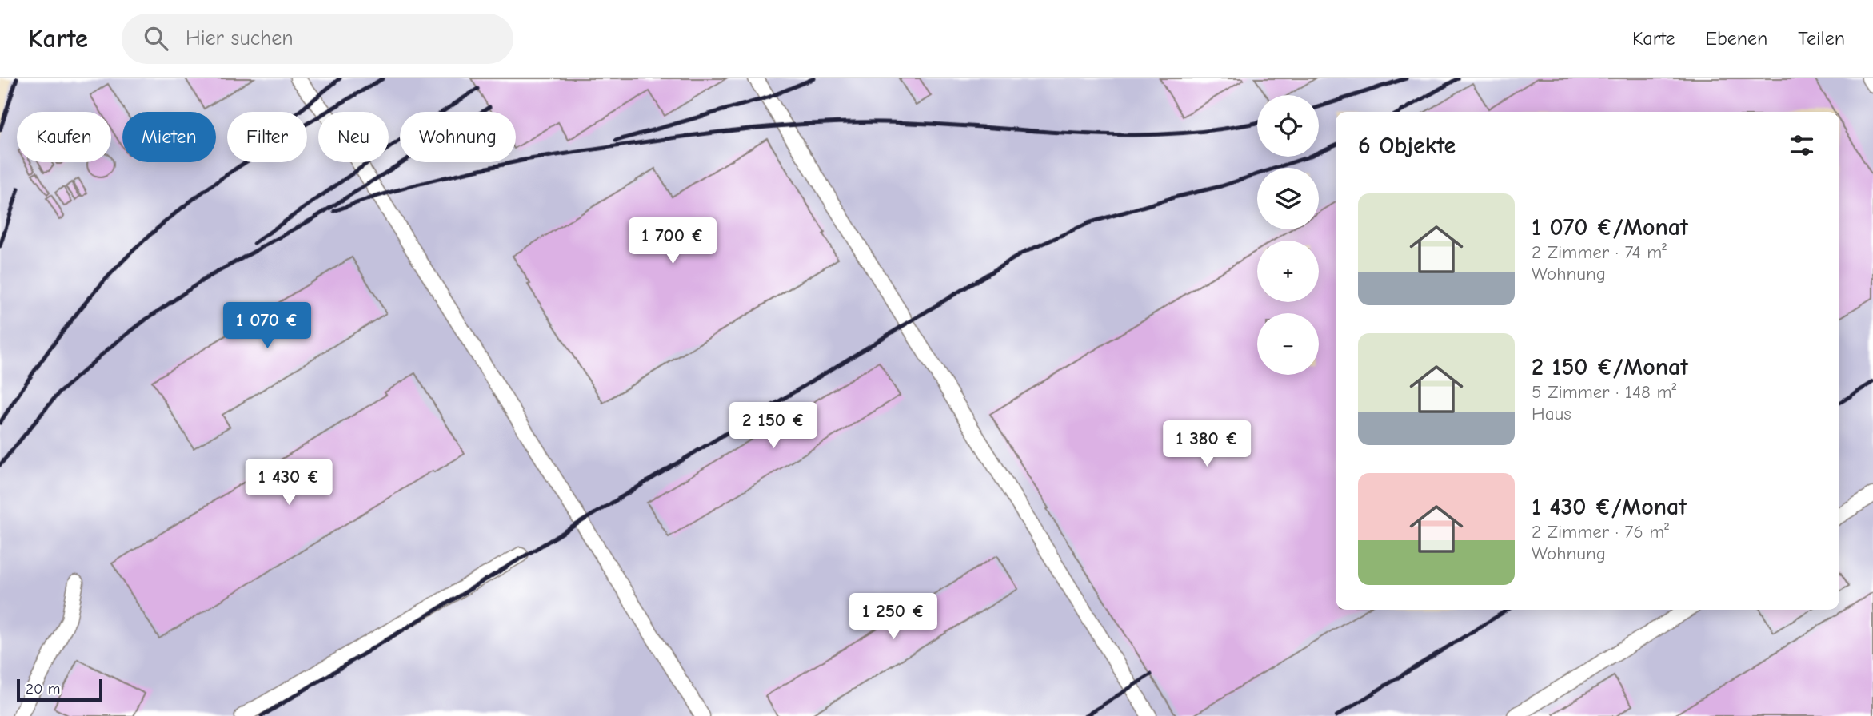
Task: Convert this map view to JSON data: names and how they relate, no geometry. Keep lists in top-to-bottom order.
{
  "scale_bar": "20 m",
  "page": {
    "header": "Karte",
    "search": "Hier suchen",
    "nav": ["Karte", "Ebenen", "Teilen"],
    "map_buttons": ["+", "−"],
    "chip": [
      "Kaufen",
      "Mieten",
      "Filter",
      "Neu",
      "Wohnung"
    ],
    "heading": "6 Objekte",
    "list": [
      {
        "name": "1 070 €/Monat",
        "note": "2 Zimmer · 74 m² · Wohnung"
      },
      {
        "name": "2 150 €/Monat",
        "note": "5 Zimmer · 148 m² · Haus"
      },
      {
        "name": "1 430 €/Monat",
        "note": "2 Zimmer · 76 m² · Wohnung"
      }
    ],
    "price": [
      "1 700 €",
      "1 070 €",
      "2 150 €",
      "1 380 €",
      "1 430 €",
      "1 250 €"
    ],
    "scale": "20 m"
  }
}
